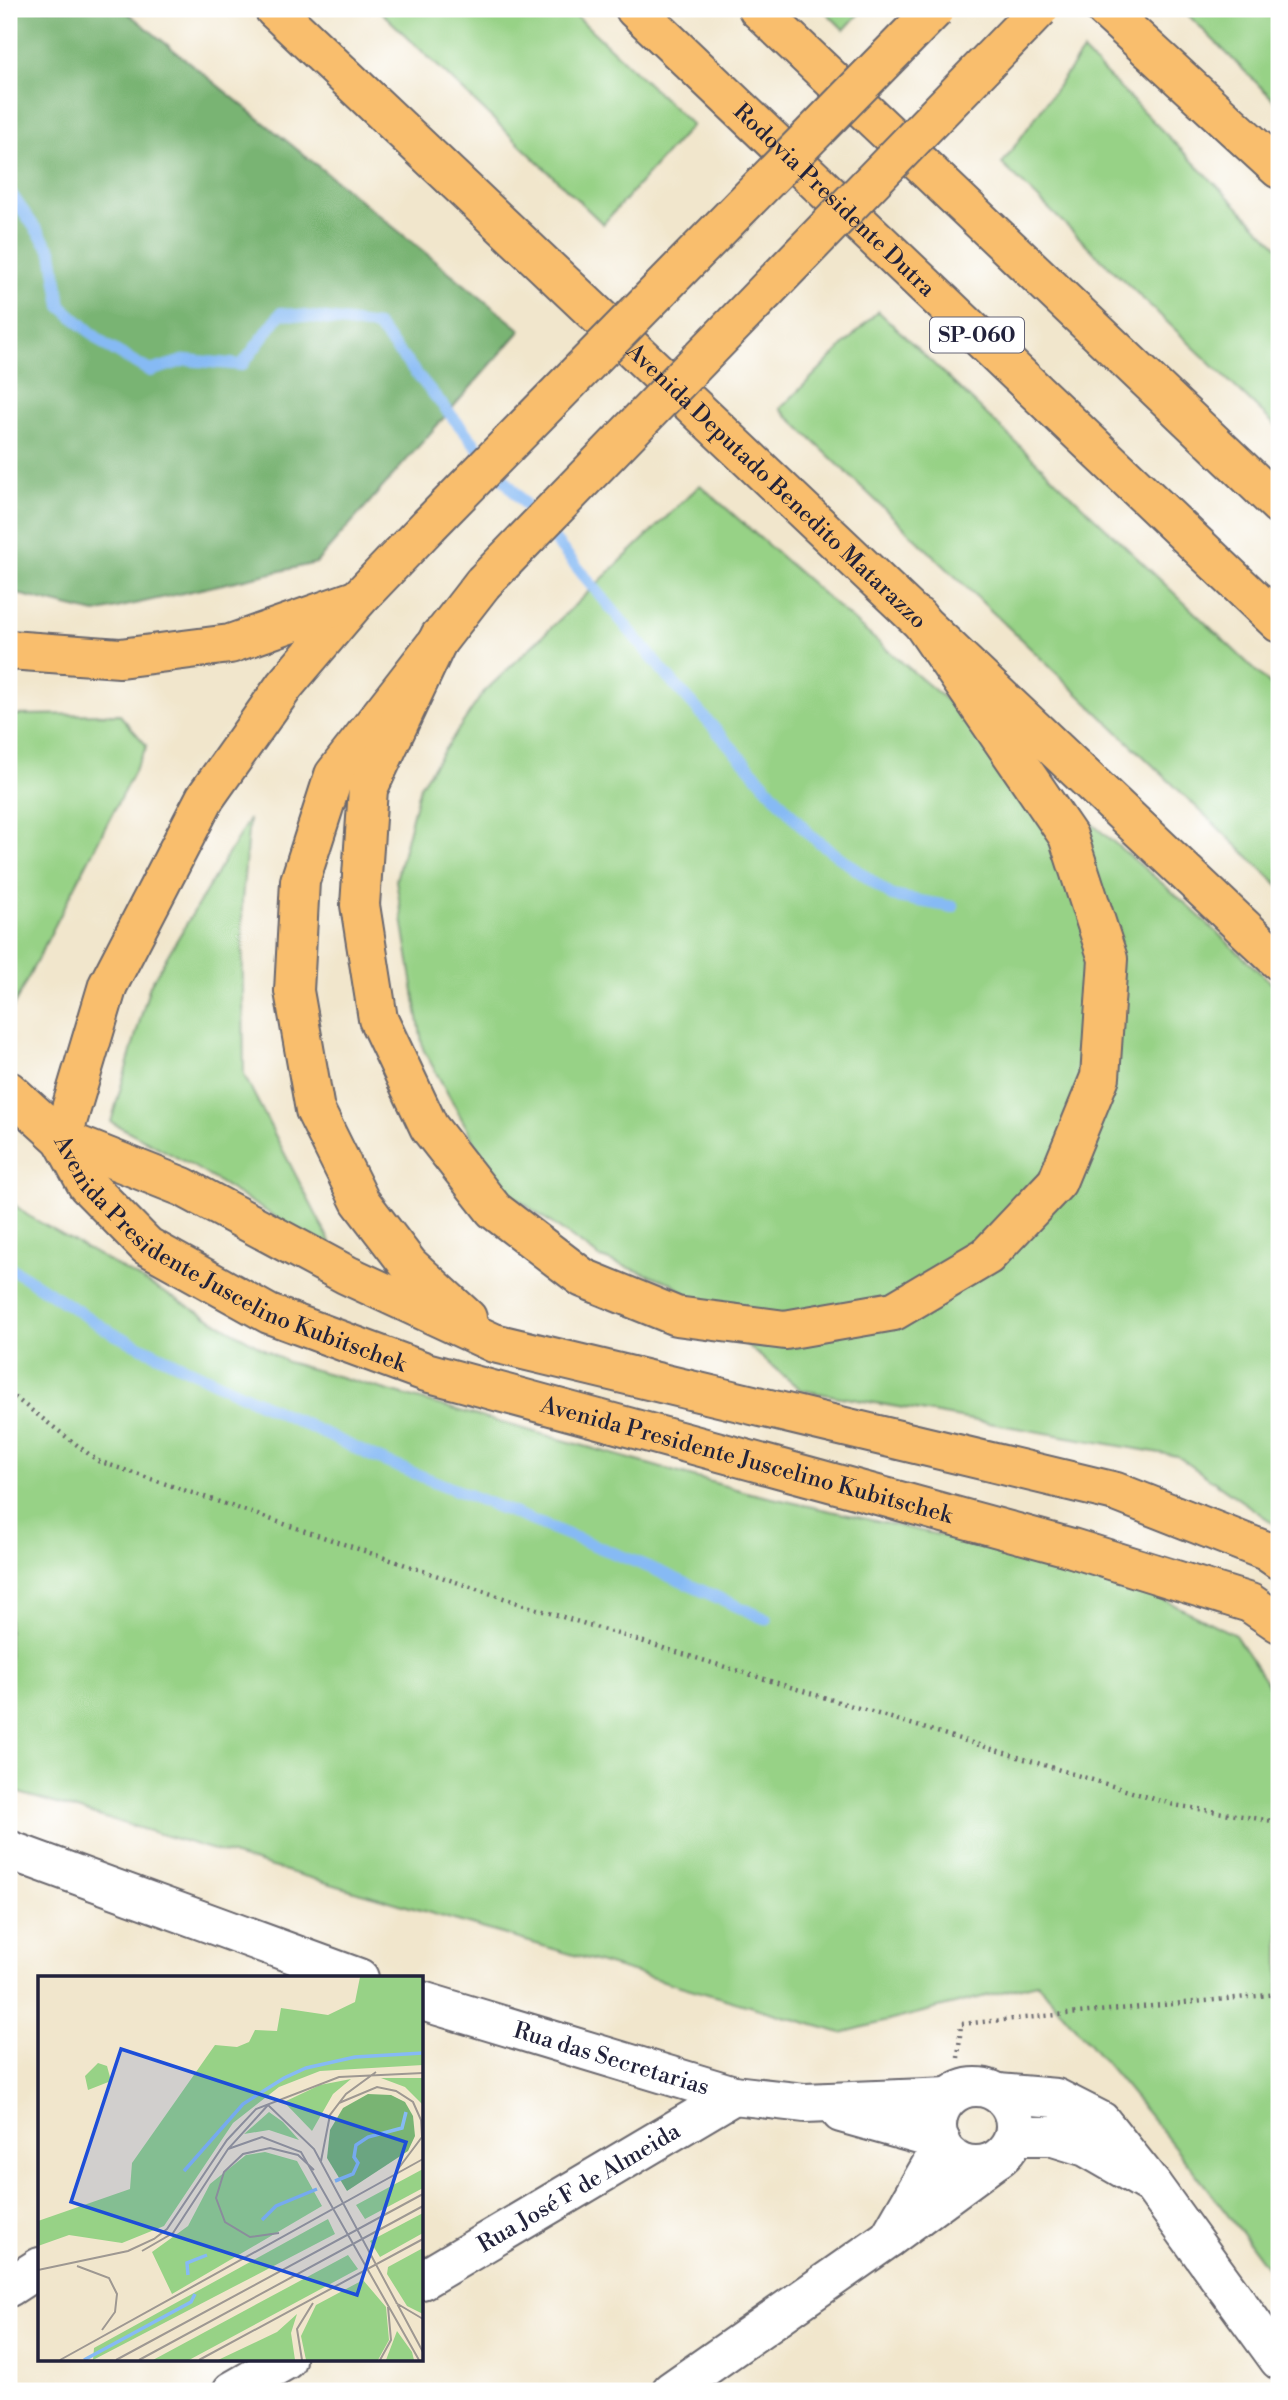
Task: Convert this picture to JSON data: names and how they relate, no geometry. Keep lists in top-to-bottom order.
{
  "streets": {
    "main road": [
      "Rodovia Presidente Dutra",
      "SP-060",
      "Avenida Deputado Benedito Matarazzo",
      "Avenida Presidente Juscelino Kubitschek"
    ],
    "street": ["Rua das Secretarias", "Rua José F de Almeida"]
  },
  "crossings": [
    ["Rua das Secretarias", "Rua José F de Almeida"]
  ]
}
